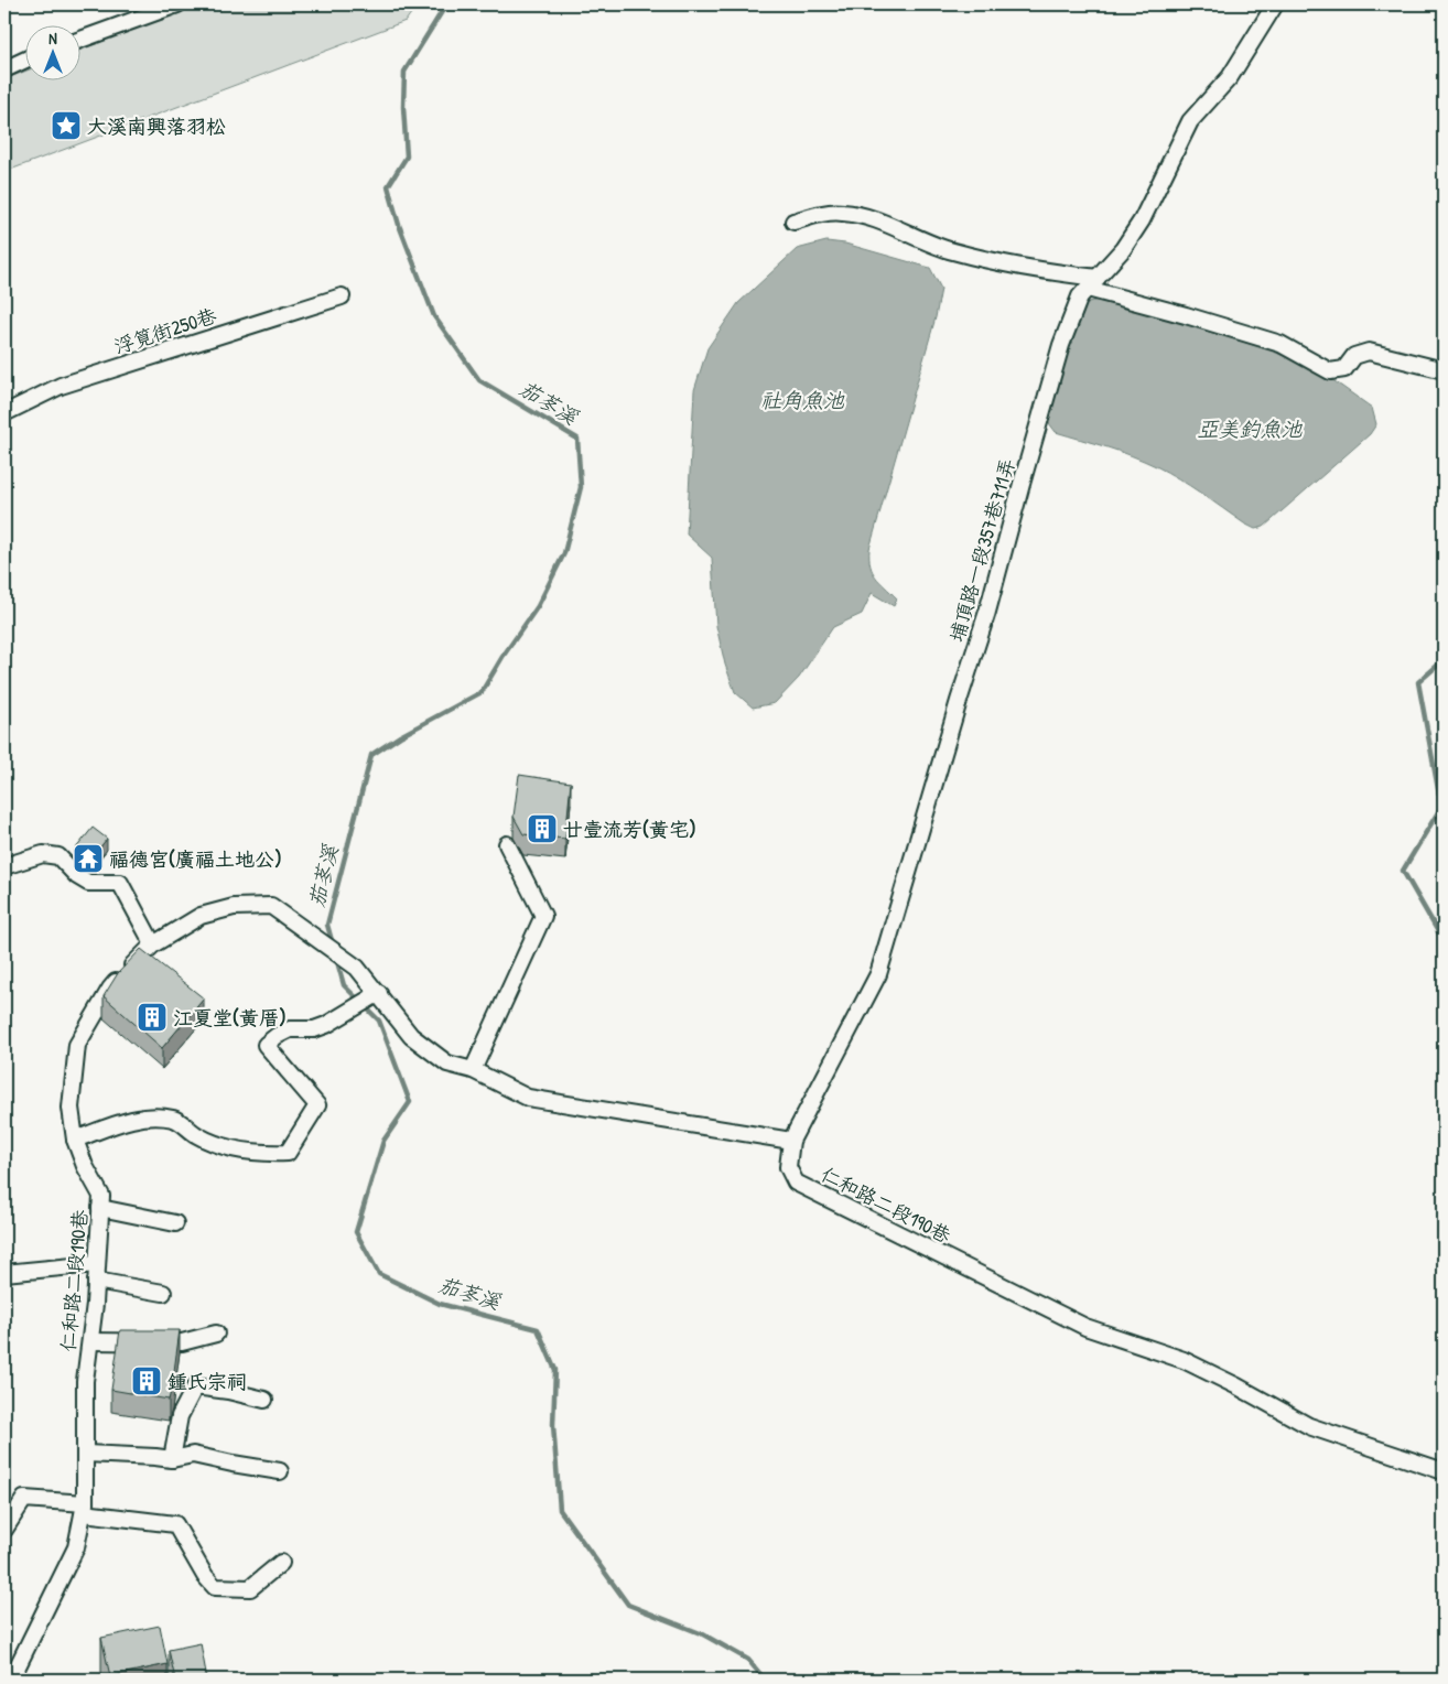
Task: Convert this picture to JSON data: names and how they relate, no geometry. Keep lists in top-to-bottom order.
{
  "streets": {
    "street": ["浮筧街250巷", "埔頂路一段357巷711弄", "仁和路二段190巷"]
  },
  "crossings": [
    ["埔頂路一段357巷711弄", "仁和路二段190巷"]
  ],
  "water": ["社角魚池", "茄苳溪", "亞美釣魚池"],
  "places": {
    "place": ["大溪南興落羽松"],
    "building": ["廿壹流芳(黃宅)", "江夏堂(黃厝)", "鍾氏宗祠"],
    "temple": ["福德宮(廣福土地公)"]
  },
  "north": "top"
}
